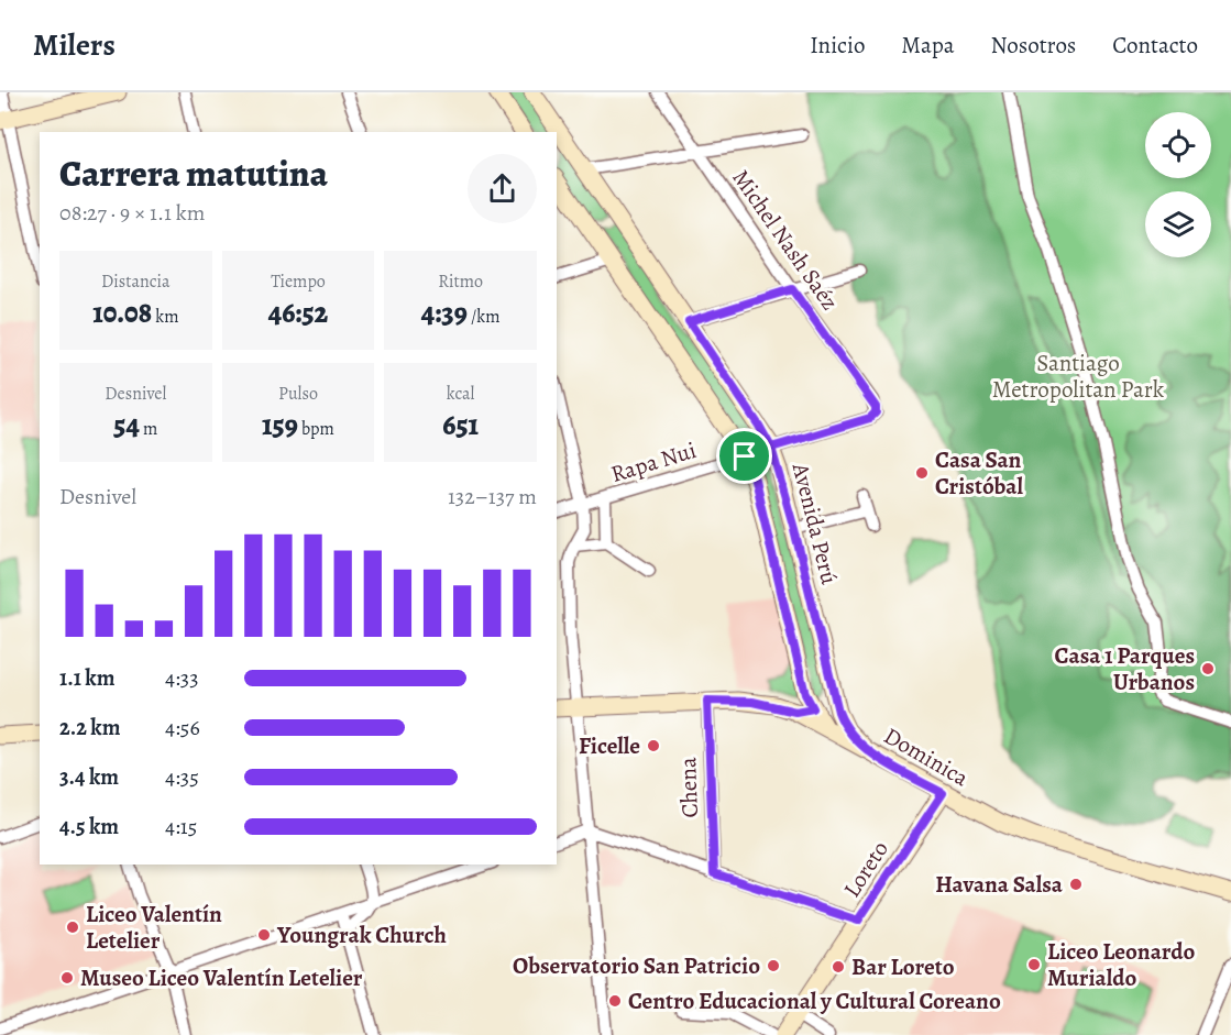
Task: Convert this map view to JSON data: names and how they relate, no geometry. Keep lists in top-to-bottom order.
{
  "streets": {
    "main road": ["Avenida Perú", "Dominica", "Loreto"],
    "street": ["Michel Nash Saéz", "Rapa Nui", "Chena"]
  },
  "crossings": [
    ["Michel Nash Saéz", "Rapa Nui"],
    ["Rapa Nui", "Avenida Perú"],
    ["Avenida Perú", "Dominica"],
    ["Dominica", "Chena"],
    ["Dominica", "Loreto"]
  ],
  "parks": ["Santiago Metropolitan Park"],
  "places": [
    "Casa San Cristóbal",
    "Casa 1 Parques Urbanos",
    "Ficelle",
    "Havana Salsa",
    "Liceo Valentín Letelier",
    "Youngrak Church",
    "Liceo Leonardo Murialdo",
    "Observatorio San Patricio",
    "Bar Loreto",
    "Museo Liceo Valentín Letelier",
    "Centro Educacional y Cultural Coreano"
  ],
  "page": {
    "header": "Milers",
    "nav": [
      "Inicio",
      "Mapa",
      "Nosotros",
      "Contacto"
    ],
    "heading": ["Carrera matutina", "08:27 · 9 × 1.1 km"],
    "stats": [
      ["Distancia", "10.08 km"],
      ["Tiempo", "46:52"],
      ["Ritmo", "4:39 /km"],
      ["Desnivel", "54 m"],
      ["Pulso", "159 bpm"],
      ["kcal", "651"]
    ],
    "chart": ["Desnivel", "132–137 m"],
    "list": [
      {
        "name": "1.1 km",
        "note": "4:33"
      },
      {
        "name": "2.2 km",
        "note": "4:56"
      },
      {
        "name": "3.4 km",
        "note": "4:35"
      },
      {
        "name": "4.5 km",
        "note": "4:15"
      }
    ]
  }
}
